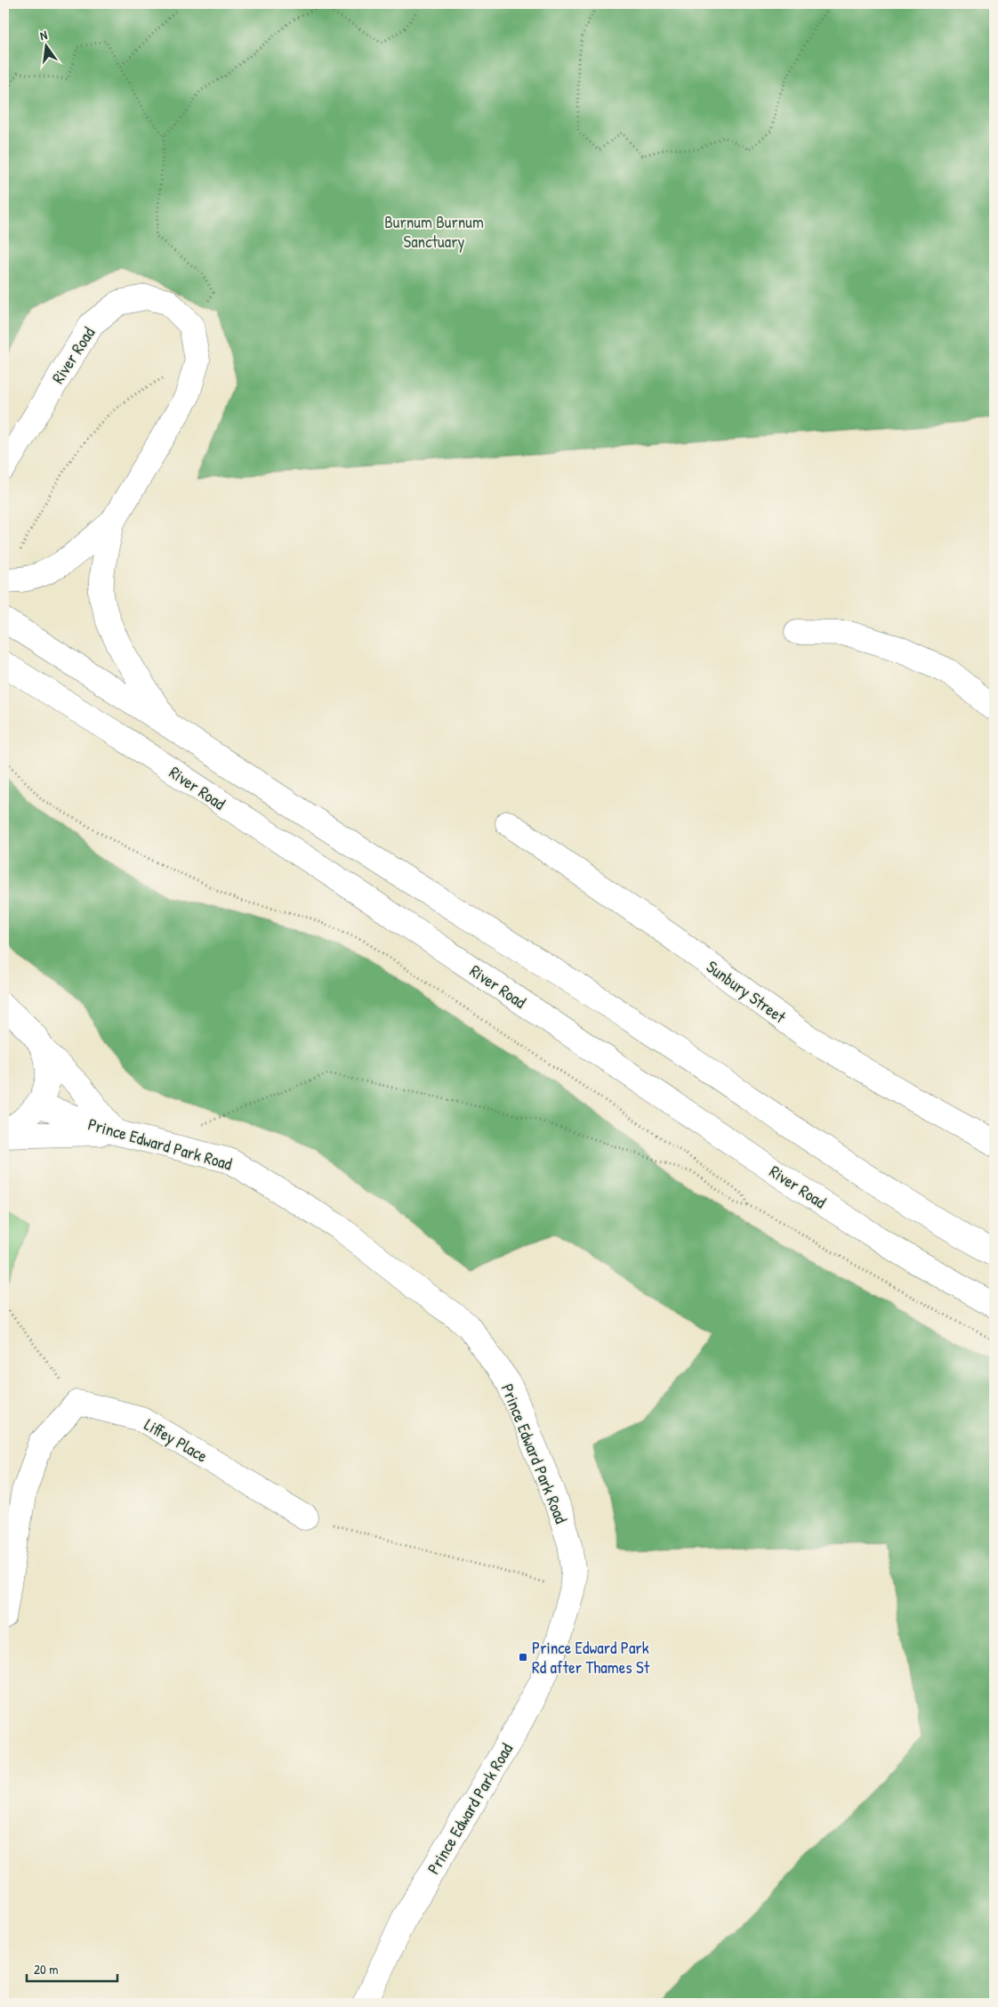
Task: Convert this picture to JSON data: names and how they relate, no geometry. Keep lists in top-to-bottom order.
{
  "streets": {
    "street": [
      "River Road",
      "Sunbury Street",
      "Prince Edward Park Road",
      "Liffey Place"
    ]
  },
  "parks": ["Burnum Burnum Sanctuary"],
  "places": {
    "transit": ["Prince Edward Park Rd after Thames St"]
  },
  "scale_bar": "20 m",
  "north": "top"
}
